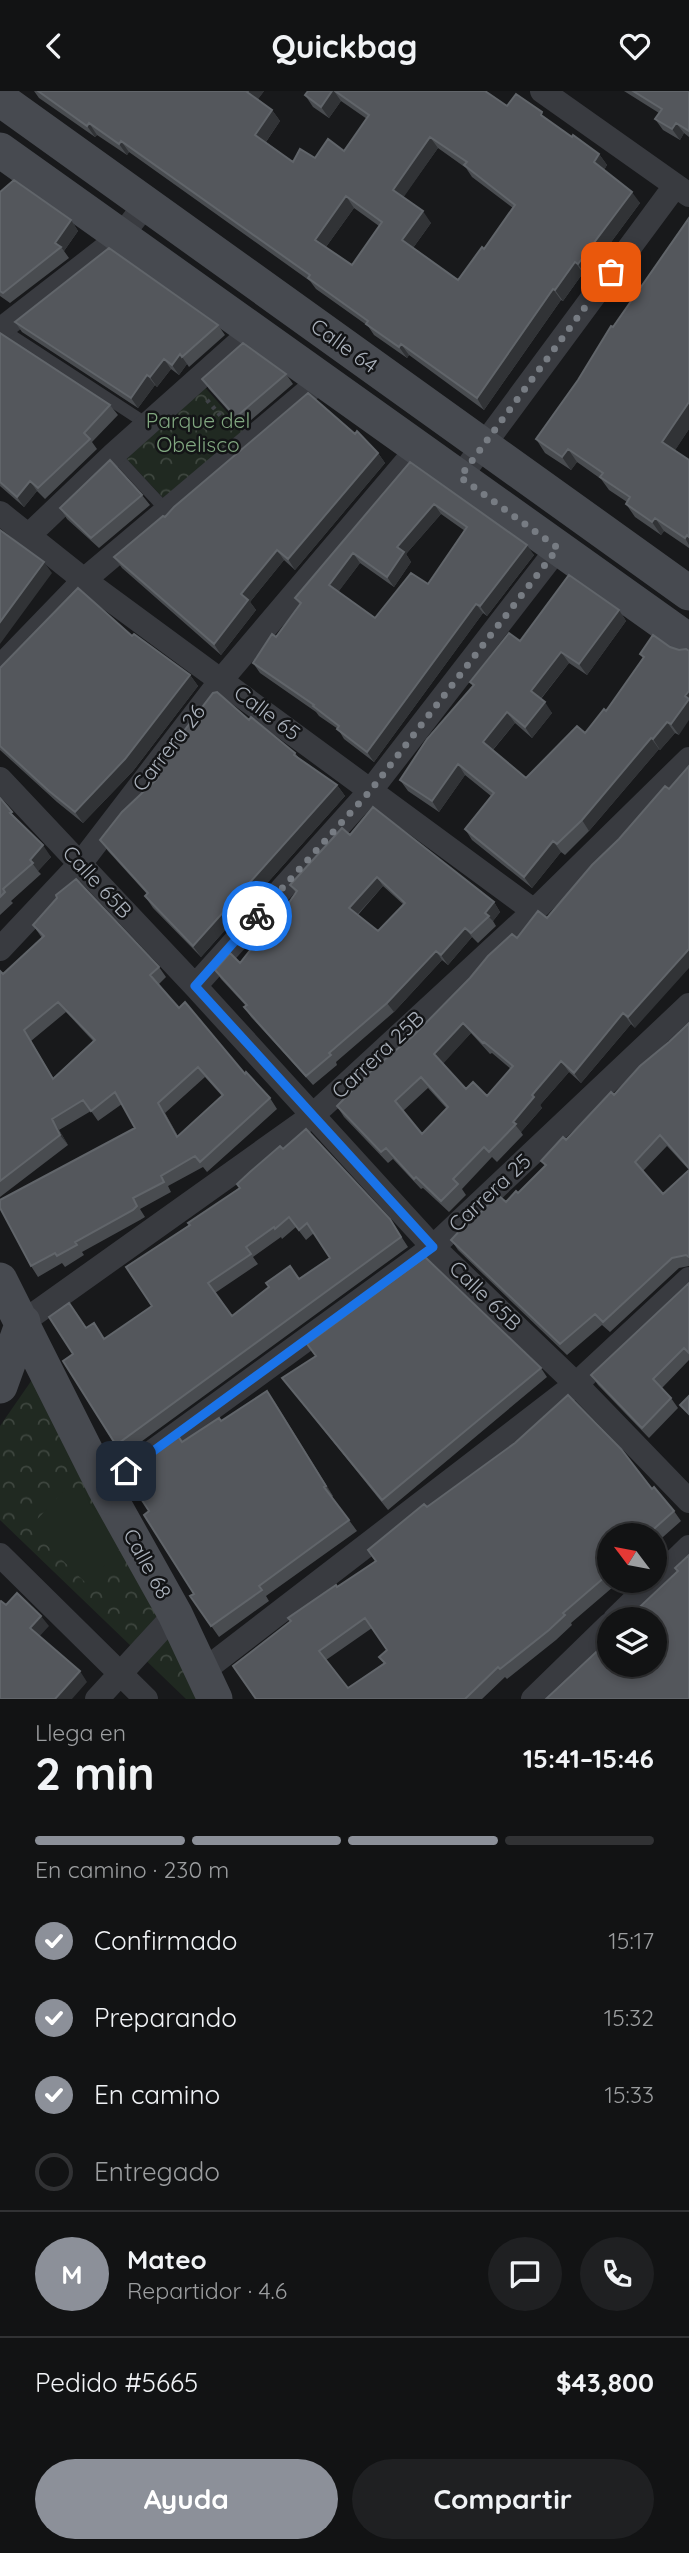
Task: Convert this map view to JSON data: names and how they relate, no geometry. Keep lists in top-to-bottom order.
{
  "streets": {
    "street": [
      "Calle 64",
      "Calle 65",
      "Carrera 26",
      "Calle 65B",
      "Carrera 25B",
      "Carrera 25",
      "Calle 68"
    ]
  },
  "crossings": [
    ["Calle 64", "Carrera 26"],
    ["Calle 65", "Carrera 26"],
    ["Calle 65", "Carrera 25B"],
    ["Carrera 26", "Calle 65B"],
    ["Calle 65B", "Carrera 25B"],
    ["Calle 65B", "Carrera 25"],
    ["Carrera 25B", "Calle 68"],
    ["Carrera 25", "Calle 68"]
  ],
  "parks": ["Parque del Obelisco"],
  "north": "top left",
  "page": {
    "header": "Quickbag",
    "heading": ["2 min", "Llega en", "15:41–15:46"],
    "panel": [
      "Mateo",
      "Repartidor · 4.6",
      "Pedido #5665",
      "$43,800"
    ],
    "bar": "En camino · 230 m",
    "list": [
      ["Confirmado", "15:17"],
      ["Preparando", "15:32"],
      ["En camino", "15:33"],
      "Entregado"
    ],
    "round": "M",
    "buttons": ["Ayuda", "Compartir"]
  }
}
